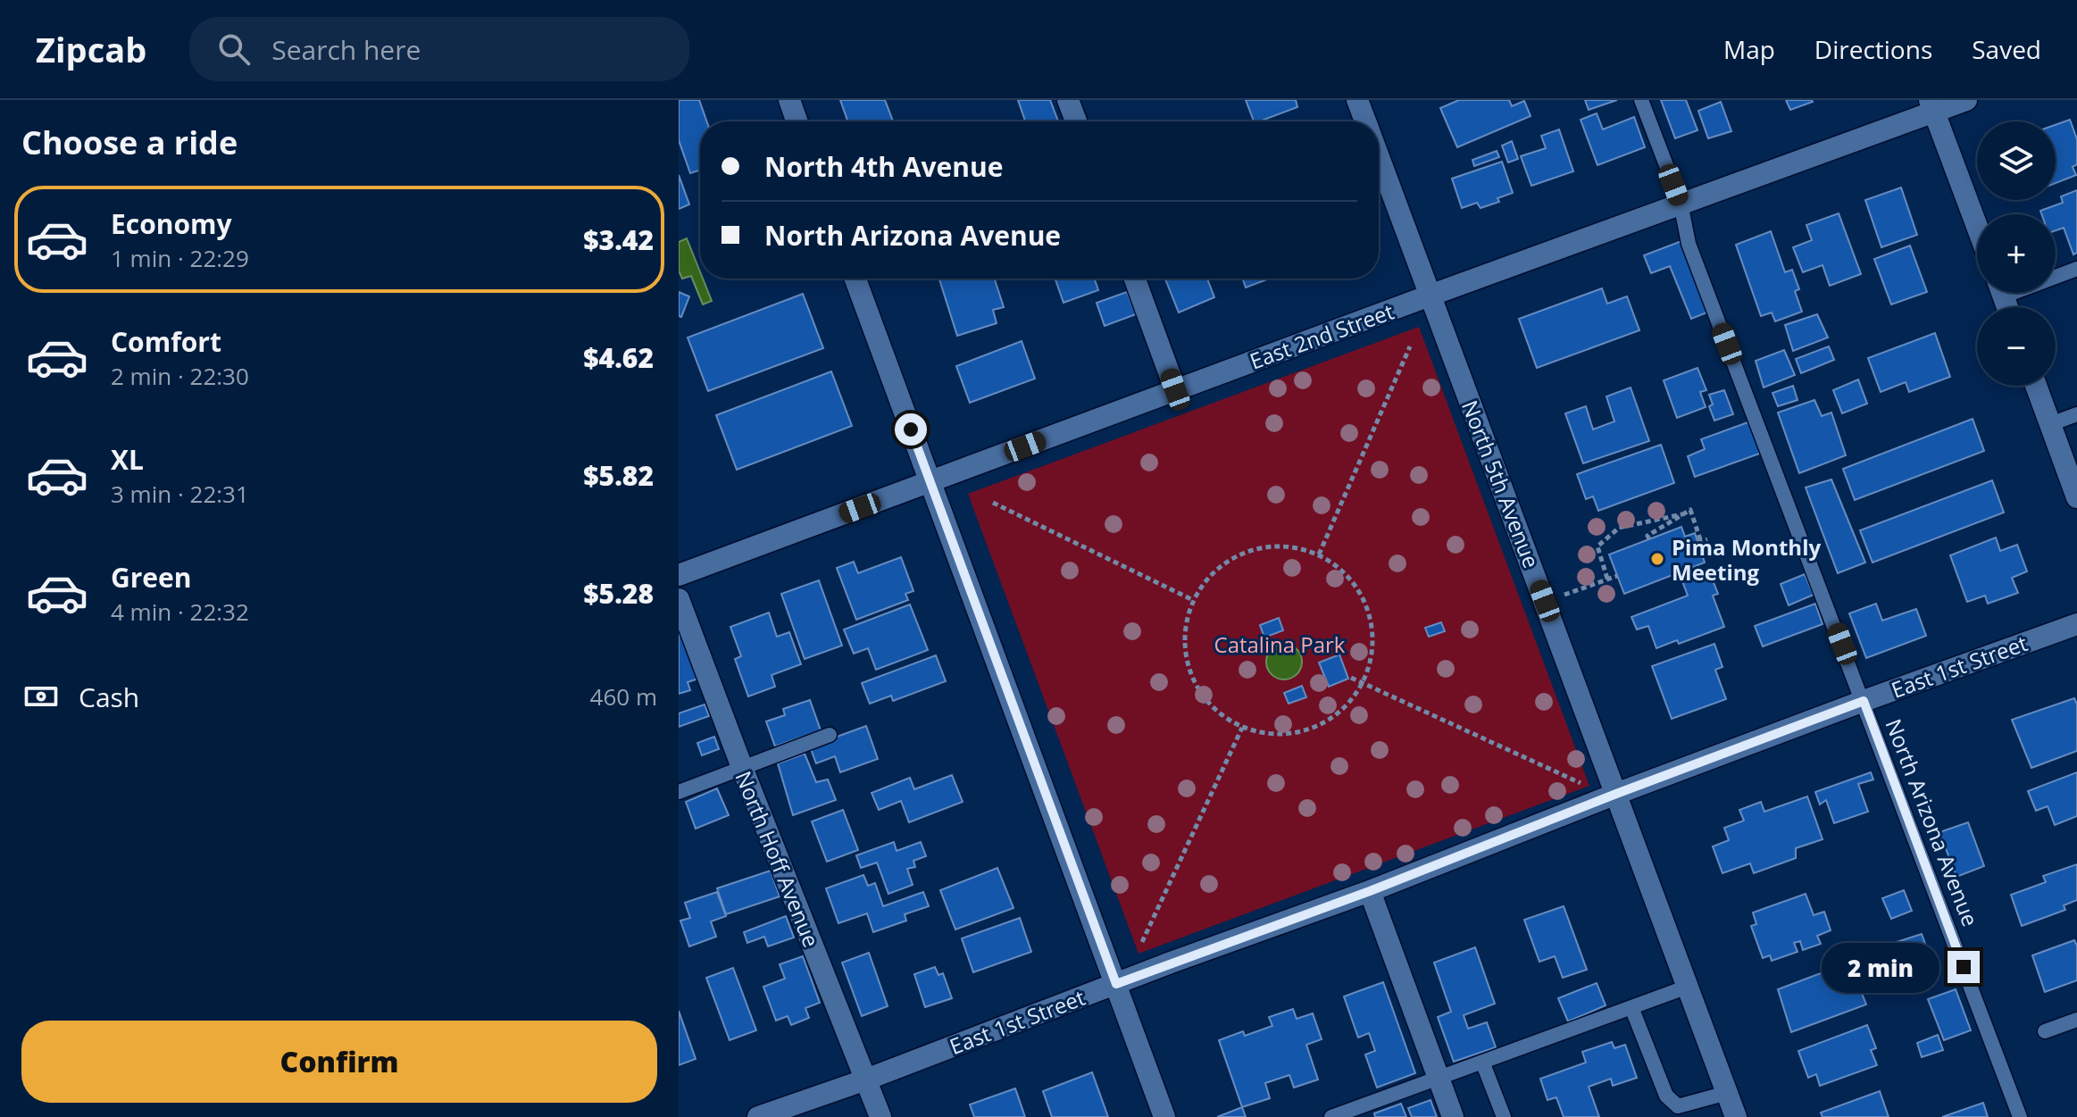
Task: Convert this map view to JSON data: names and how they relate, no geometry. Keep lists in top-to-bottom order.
{
  "streets": {
    "street": [
      "East 2nd Street",
      "North 5th Avenue",
      "East 1st Street",
      "North Hoff Avenue"
    ],
    "lane": ["North Arizona Avenue"]
  },
  "crossings": [
    ["East 2nd Street", "North 5th Avenue"],
    ["East 2nd Street", "North Arizona Avenue"],
    ["North 5th Avenue", "East 1st Street"],
    ["East 1st Street", "North Arizona Avenue"],
    ["East 1st Street", "North Hoff Avenue"]
  ],
  "parks": ["Catalina Park"],
  "places": ["Pima Monthly Meeting"],
  "page": {
    "header": "Zipcab",
    "search": "Search here",
    "nav": ["Map", "Directions", "Saved"],
    "heading": "Choose a ride",
    "map_buttons": ["+", "−"],
    "banner": ["North 4th Avenue", "North Arizona Avenue"],
    "list": [
      {
        "name": "Economy",
        "note": "1 min · 22:29",
        "value": "$3.42"
      },
      {
        "name": "Comfort",
        "note": "2 min · 22:30",
        "value": "$4.62"
      },
      {
        "name": "XL",
        "note": "3 min · 22:31",
        "value": "$5.82"
      },
      {
        "name": "Green",
        "note": "4 min · 22:32",
        "value": "$5.28"
      }
    ],
    "pay": ["Cash", "460 m"],
    "bubble": "2 min",
    "buttons": "Confirm"
  }
}
